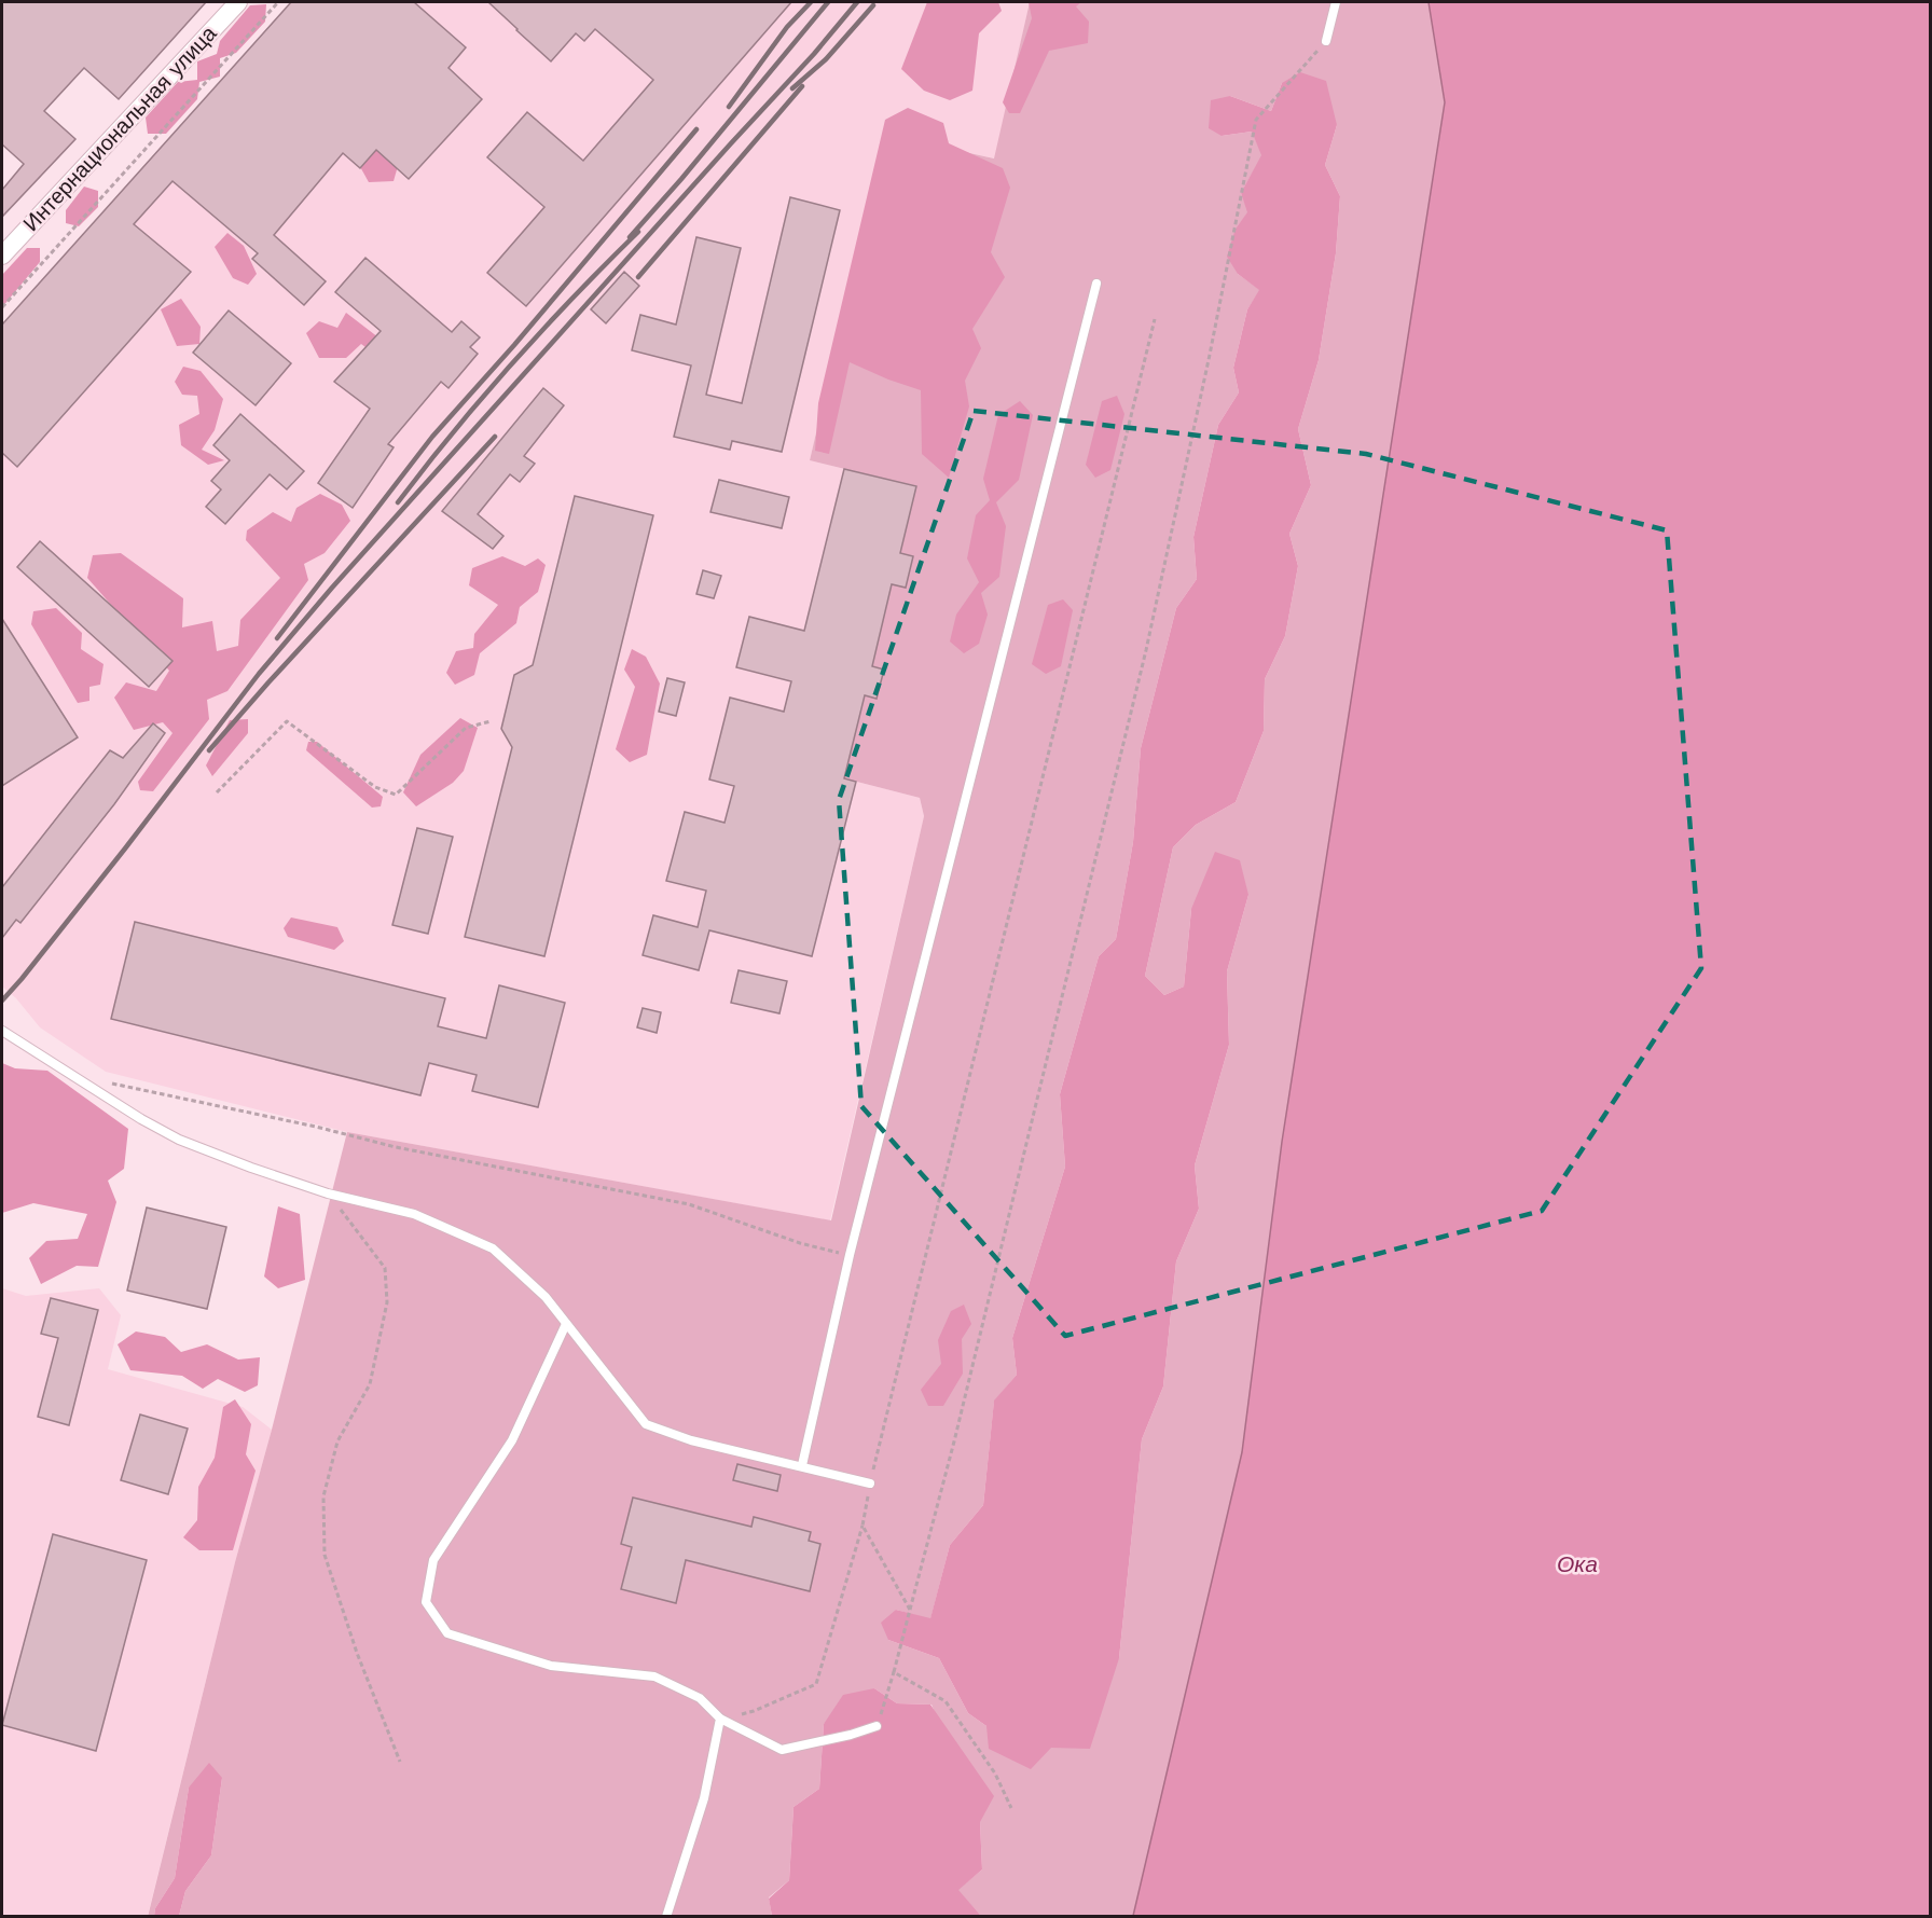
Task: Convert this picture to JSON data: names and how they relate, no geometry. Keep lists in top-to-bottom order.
{
  "streets": {
    "street": ["Интернациональная улица"]
  },
  "water": ["Ока"]
}
